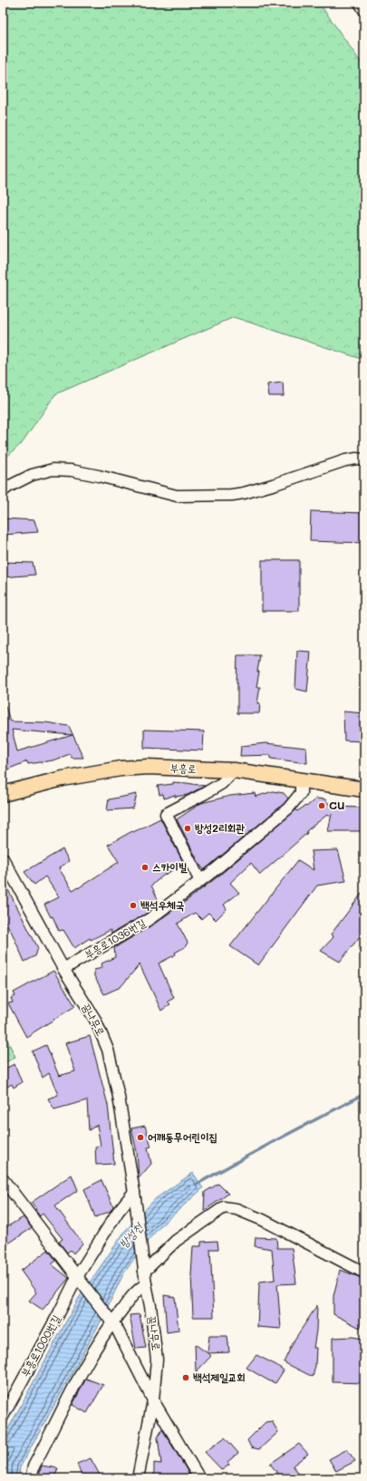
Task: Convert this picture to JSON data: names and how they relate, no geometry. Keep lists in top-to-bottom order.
{
  "streets": {
    "main road": ["부흥로"],
    "street": ["부흥로1036번길", "꿈나무로", "부흥로1000번길"]
  },
  "crossings": [
    ["부흥로", "부흥로1036번길"],
    ["부흥로1036번길", "꿈나무로"],
    ["꿈나무로", "부흥로1000번길"]
  ],
  "water": ["방성천"],
  "places": [
    "CU",
    "방성2리회관",
    "스카이빌",
    "백석우체국",
    "어깨동무어린이집",
    "백석제일교회"
  ]
}
